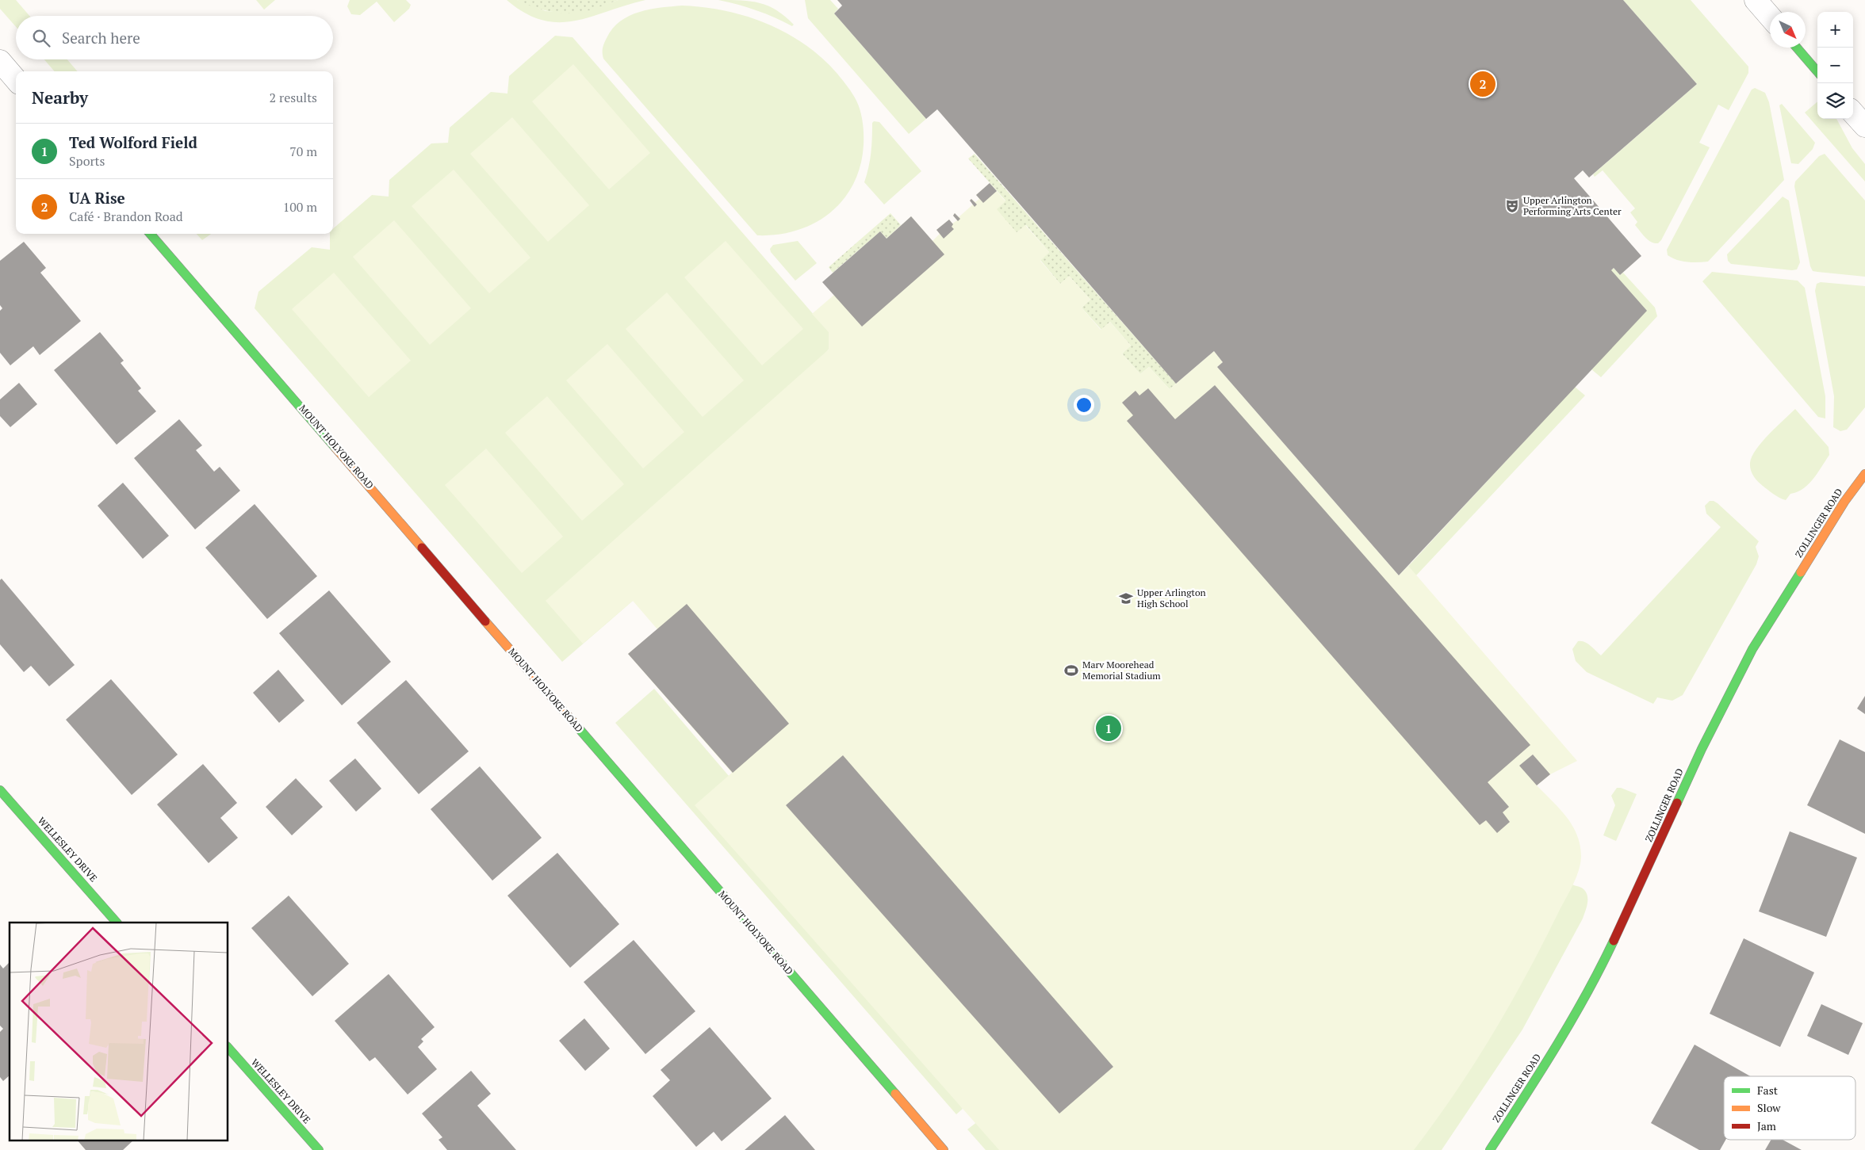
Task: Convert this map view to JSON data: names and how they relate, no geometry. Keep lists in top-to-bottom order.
{
  "streets": {
    "street": ["MOUNT HOLYOKE ROAD", "ZOLLINGER ROAD", "WELLESLEY DRIVE"]
  },
  "places": {
    "theatre": ["Upper Arlington Performing Arts Center"],
    "school or university": ["Upper Arlington High School"],
    "sports": ["Marv Moorehead Memorial Stadium"]
  },
  "legend": ["Fast", "Slow", "Jam"],
  "north": "bottom right",
  "page": {
    "map_buttons": ["+", "−"],
    "search": "Search here",
    "pins": ["2", "1"],
    "heading": ["Nearby", "2 results"],
    "list": [
      {
        "mark": "1",
        "name": "Ted Wolford Field",
        "note": "Sports",
        "value": "70 m"
      },
      {
        "mark": "2",
        "name": "UA Rise",
        "note": "Café · Brandon Road",
        "value": "100 m"
      }
    ]
  }
}
